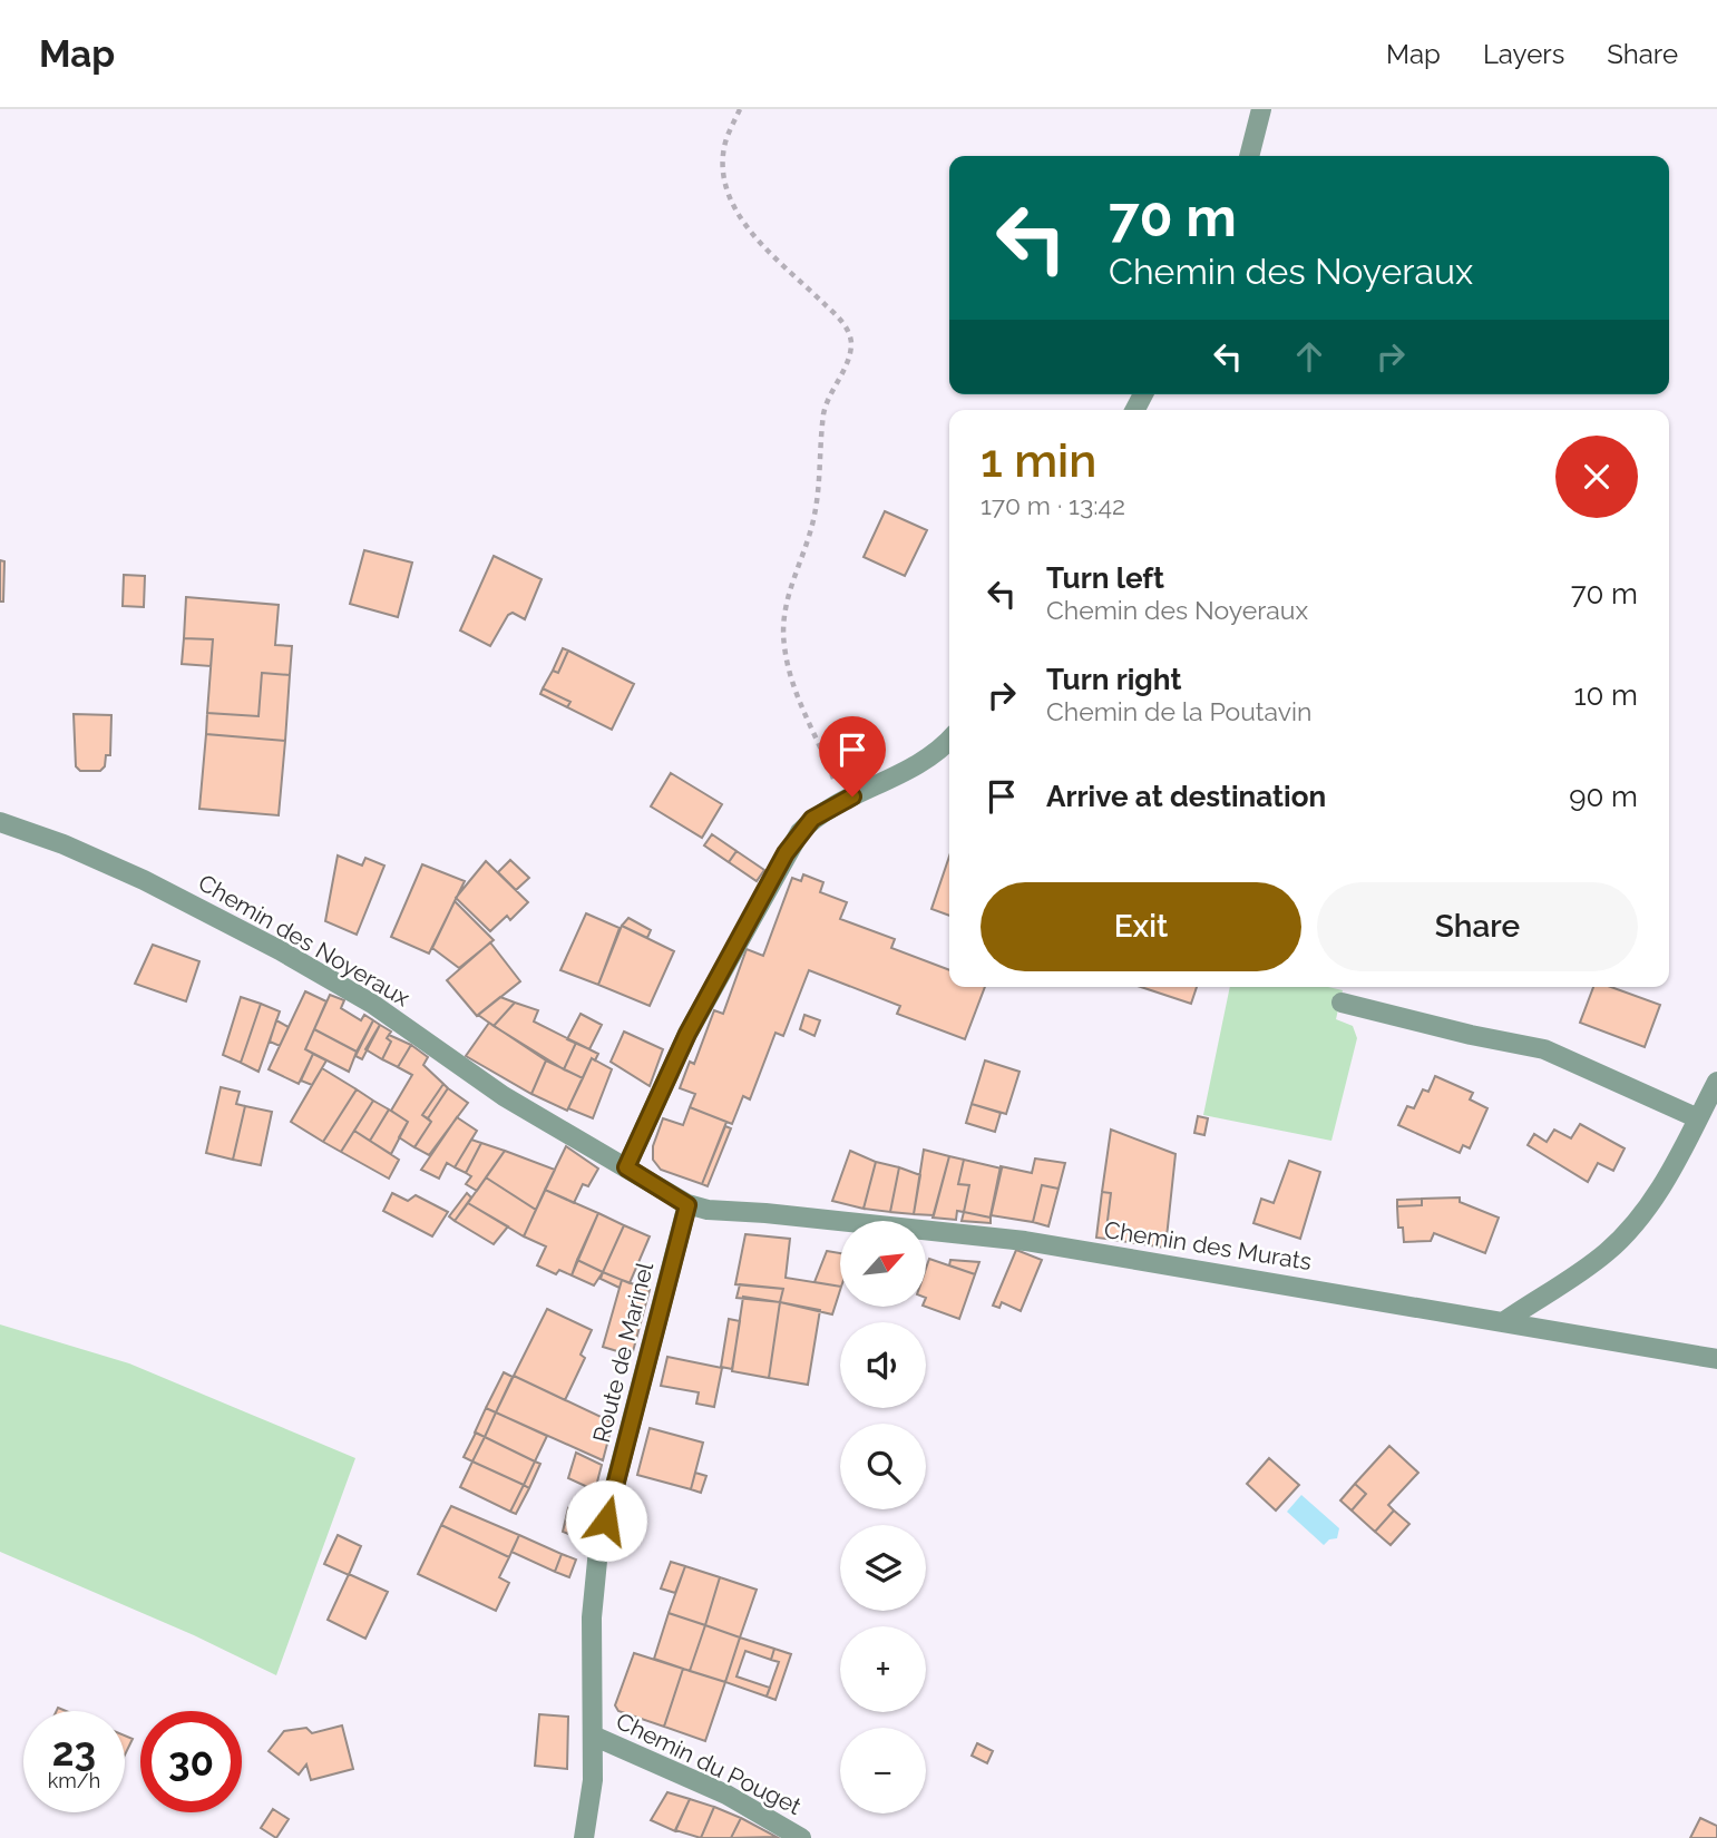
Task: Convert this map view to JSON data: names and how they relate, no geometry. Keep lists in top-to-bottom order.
{
  "streets": {
    "street": [
      "Chemin des Noyeraux",
      "Chemin des Murats",
      "Route de Marinel",
      "Chemin du Pouget"
    ]
  },
  "crossings": [
    ["Chemin des Noyeraux", "Chemin des Murats"],
    ["Chemin des Noyeraux", "Route de Marinel"],
    ["Chemin des Murats", "Route de Marinel"],
    ["Route de Marinel", "Chemin du Pouget"]
  ],
  "north": "top right",
  "page": {
    "header": "Map",
    "nav": ["Map", "Layers", "Share"],
    "turn": ["70 m", "Chemin des Noyeraux"],
    "heading": ["1 min", "170 m · 13:42"],
    "list": [
      {
        "name": "Turn left",
        "note": "Chemin des Noyeraux",
        "value": "70 m"
      },
      {
        "name": "Turn right",
        "note": "Chemin de la Poutavin",
        "value": "10 m"
      },
      {
        "name": "Arrive at destination",
        "value": "90 m"
      }
    ],
    "buttons": ["Exit", "Share"],
    "map_buttons": ["+", "−"],
    "speed": "23 km/h",
    "limit": "30"
  }
}
